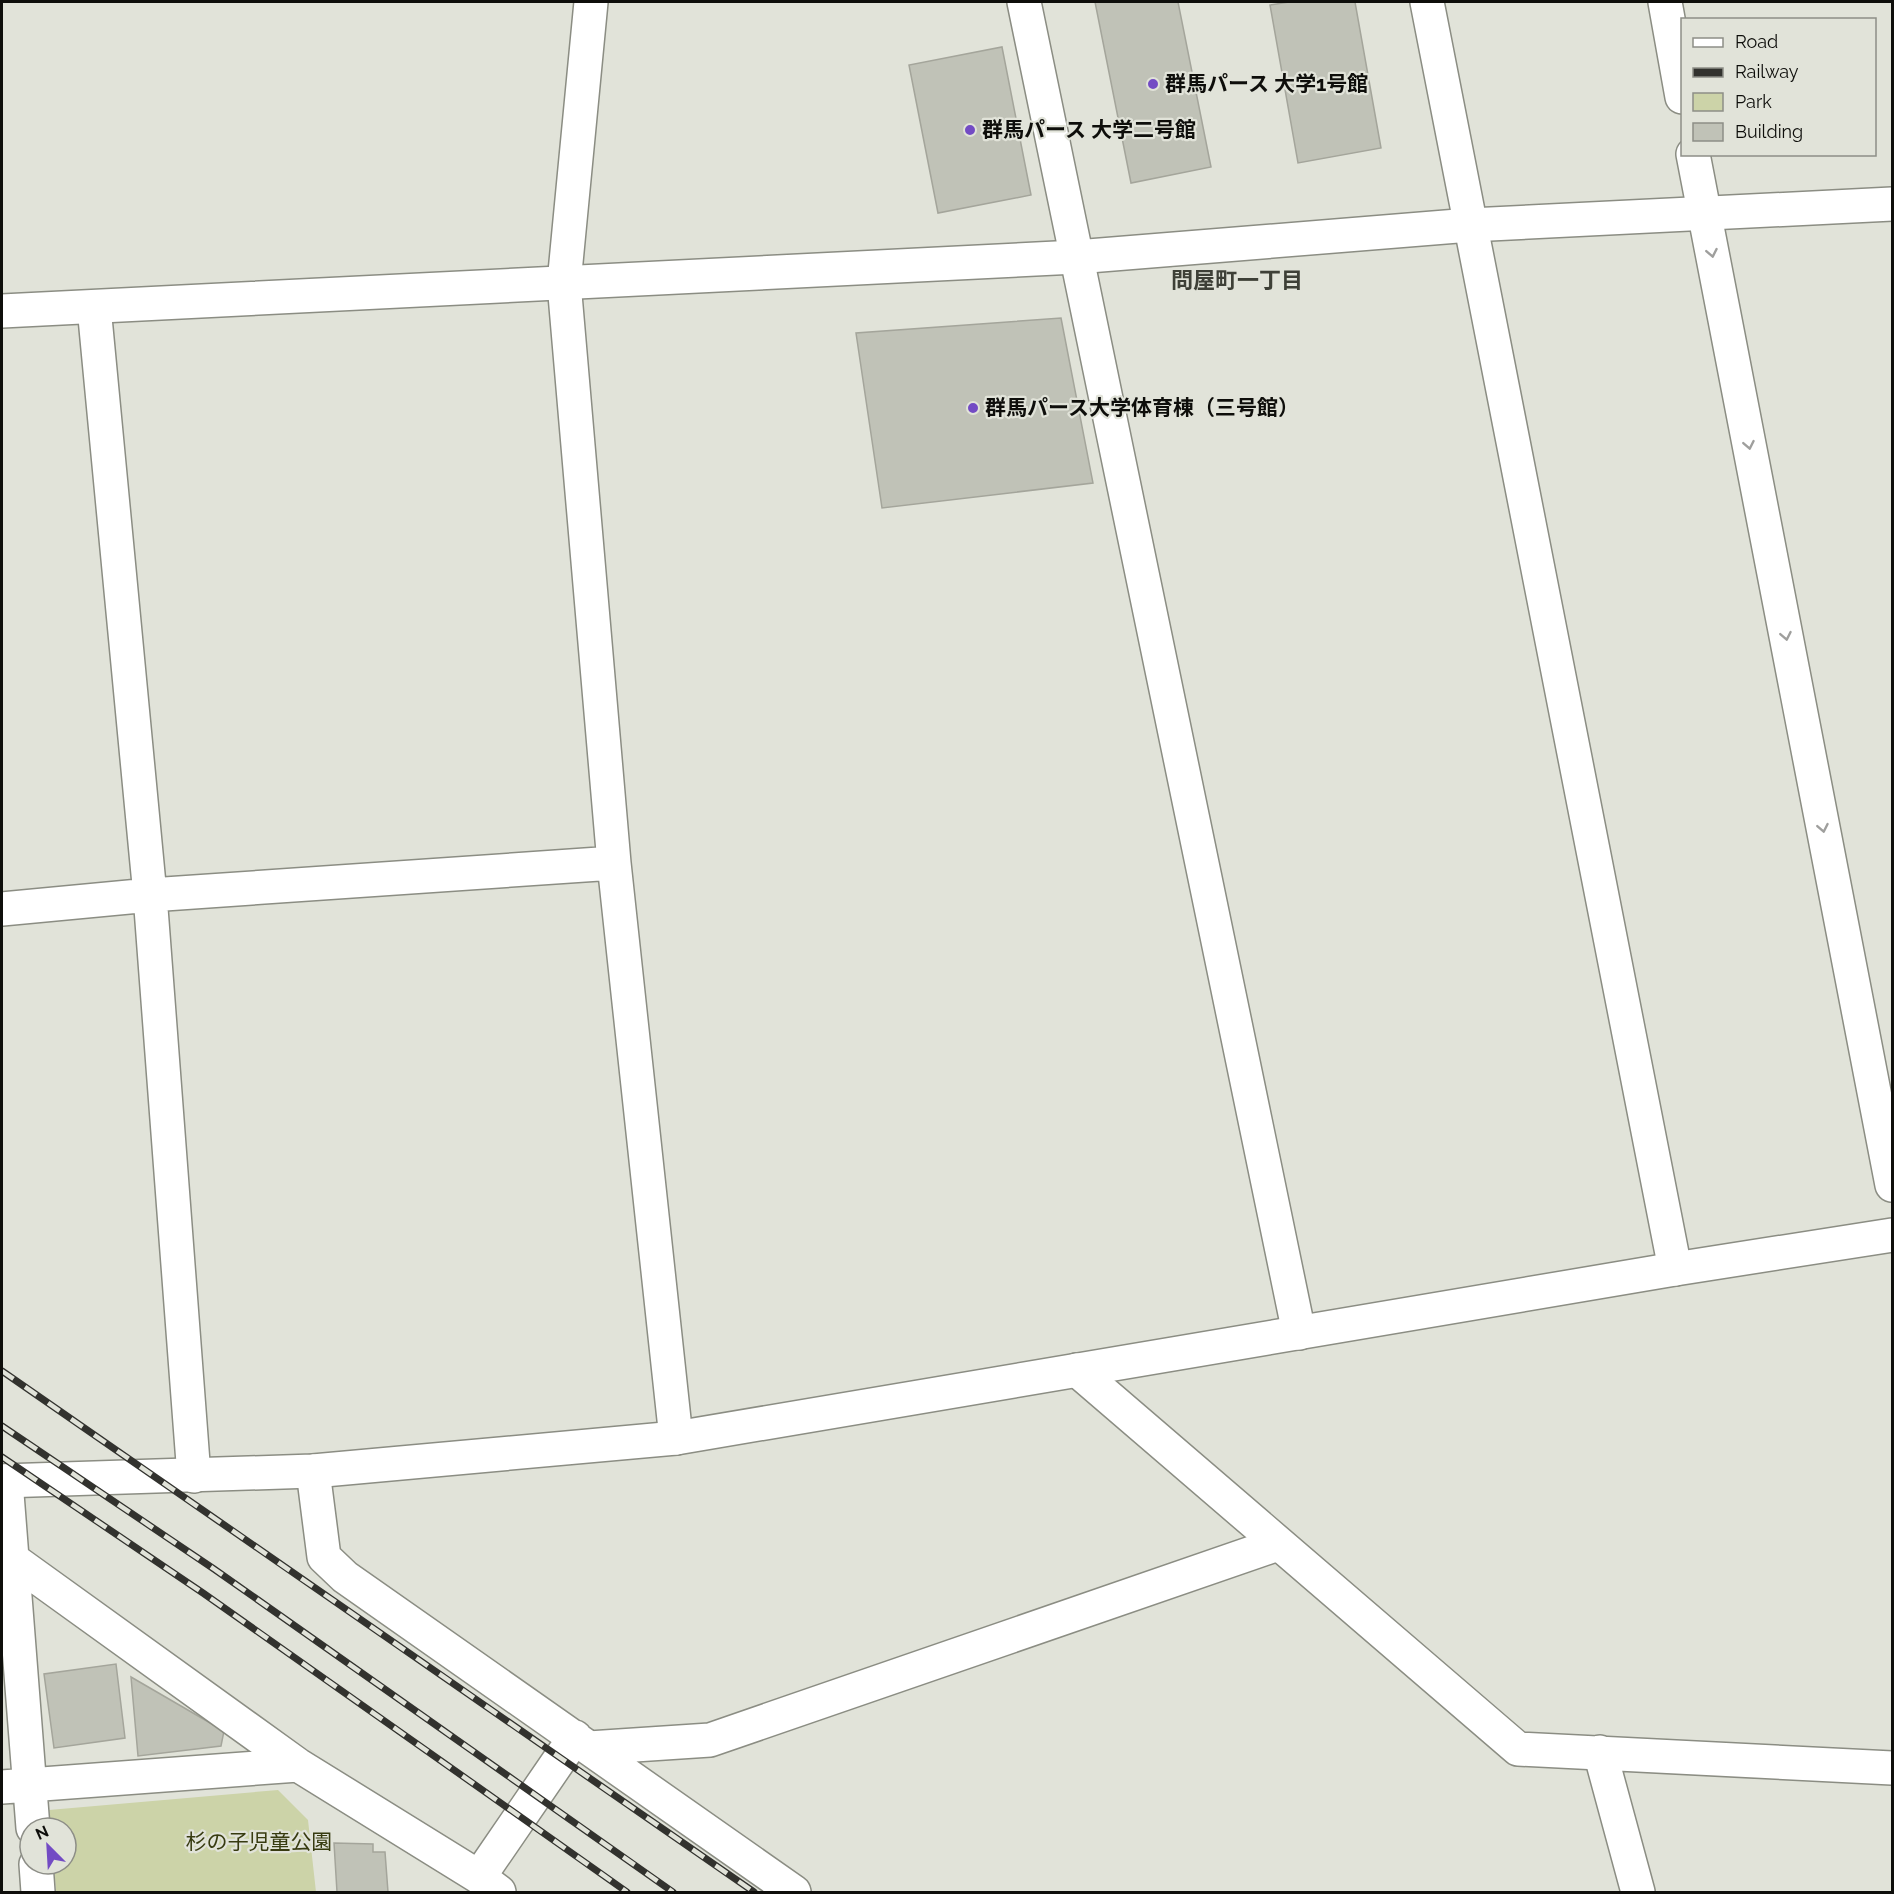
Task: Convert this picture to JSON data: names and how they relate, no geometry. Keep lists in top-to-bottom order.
{
  "districts": ["問屋町一丁目"],
  "parks": ["杉の子児童公園"],
  "places": ["群馬パース 大学1号館", "群馬パース 大学二号館", "群馬パース大学体育棟（三号館）"],
  "legend": [
    "Road",
    "Railway",
    "Park",
    "Building"
  ],
  "north": "top left"
}
